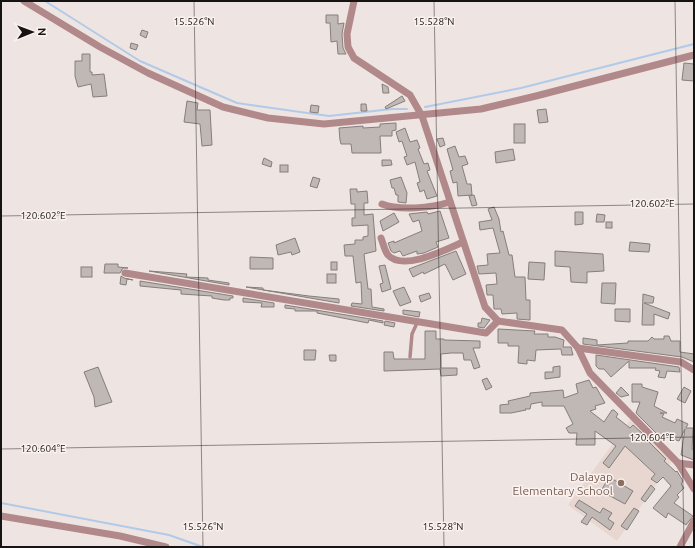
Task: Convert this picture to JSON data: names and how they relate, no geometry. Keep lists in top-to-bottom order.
{
  "places": ["Dalayap Elementary School"],
  "north": "right",
  "coordinates": [
    "15.526°N",
    "15.528°N",
    "120.602°E",
    "120.604°E"
  ]
}
